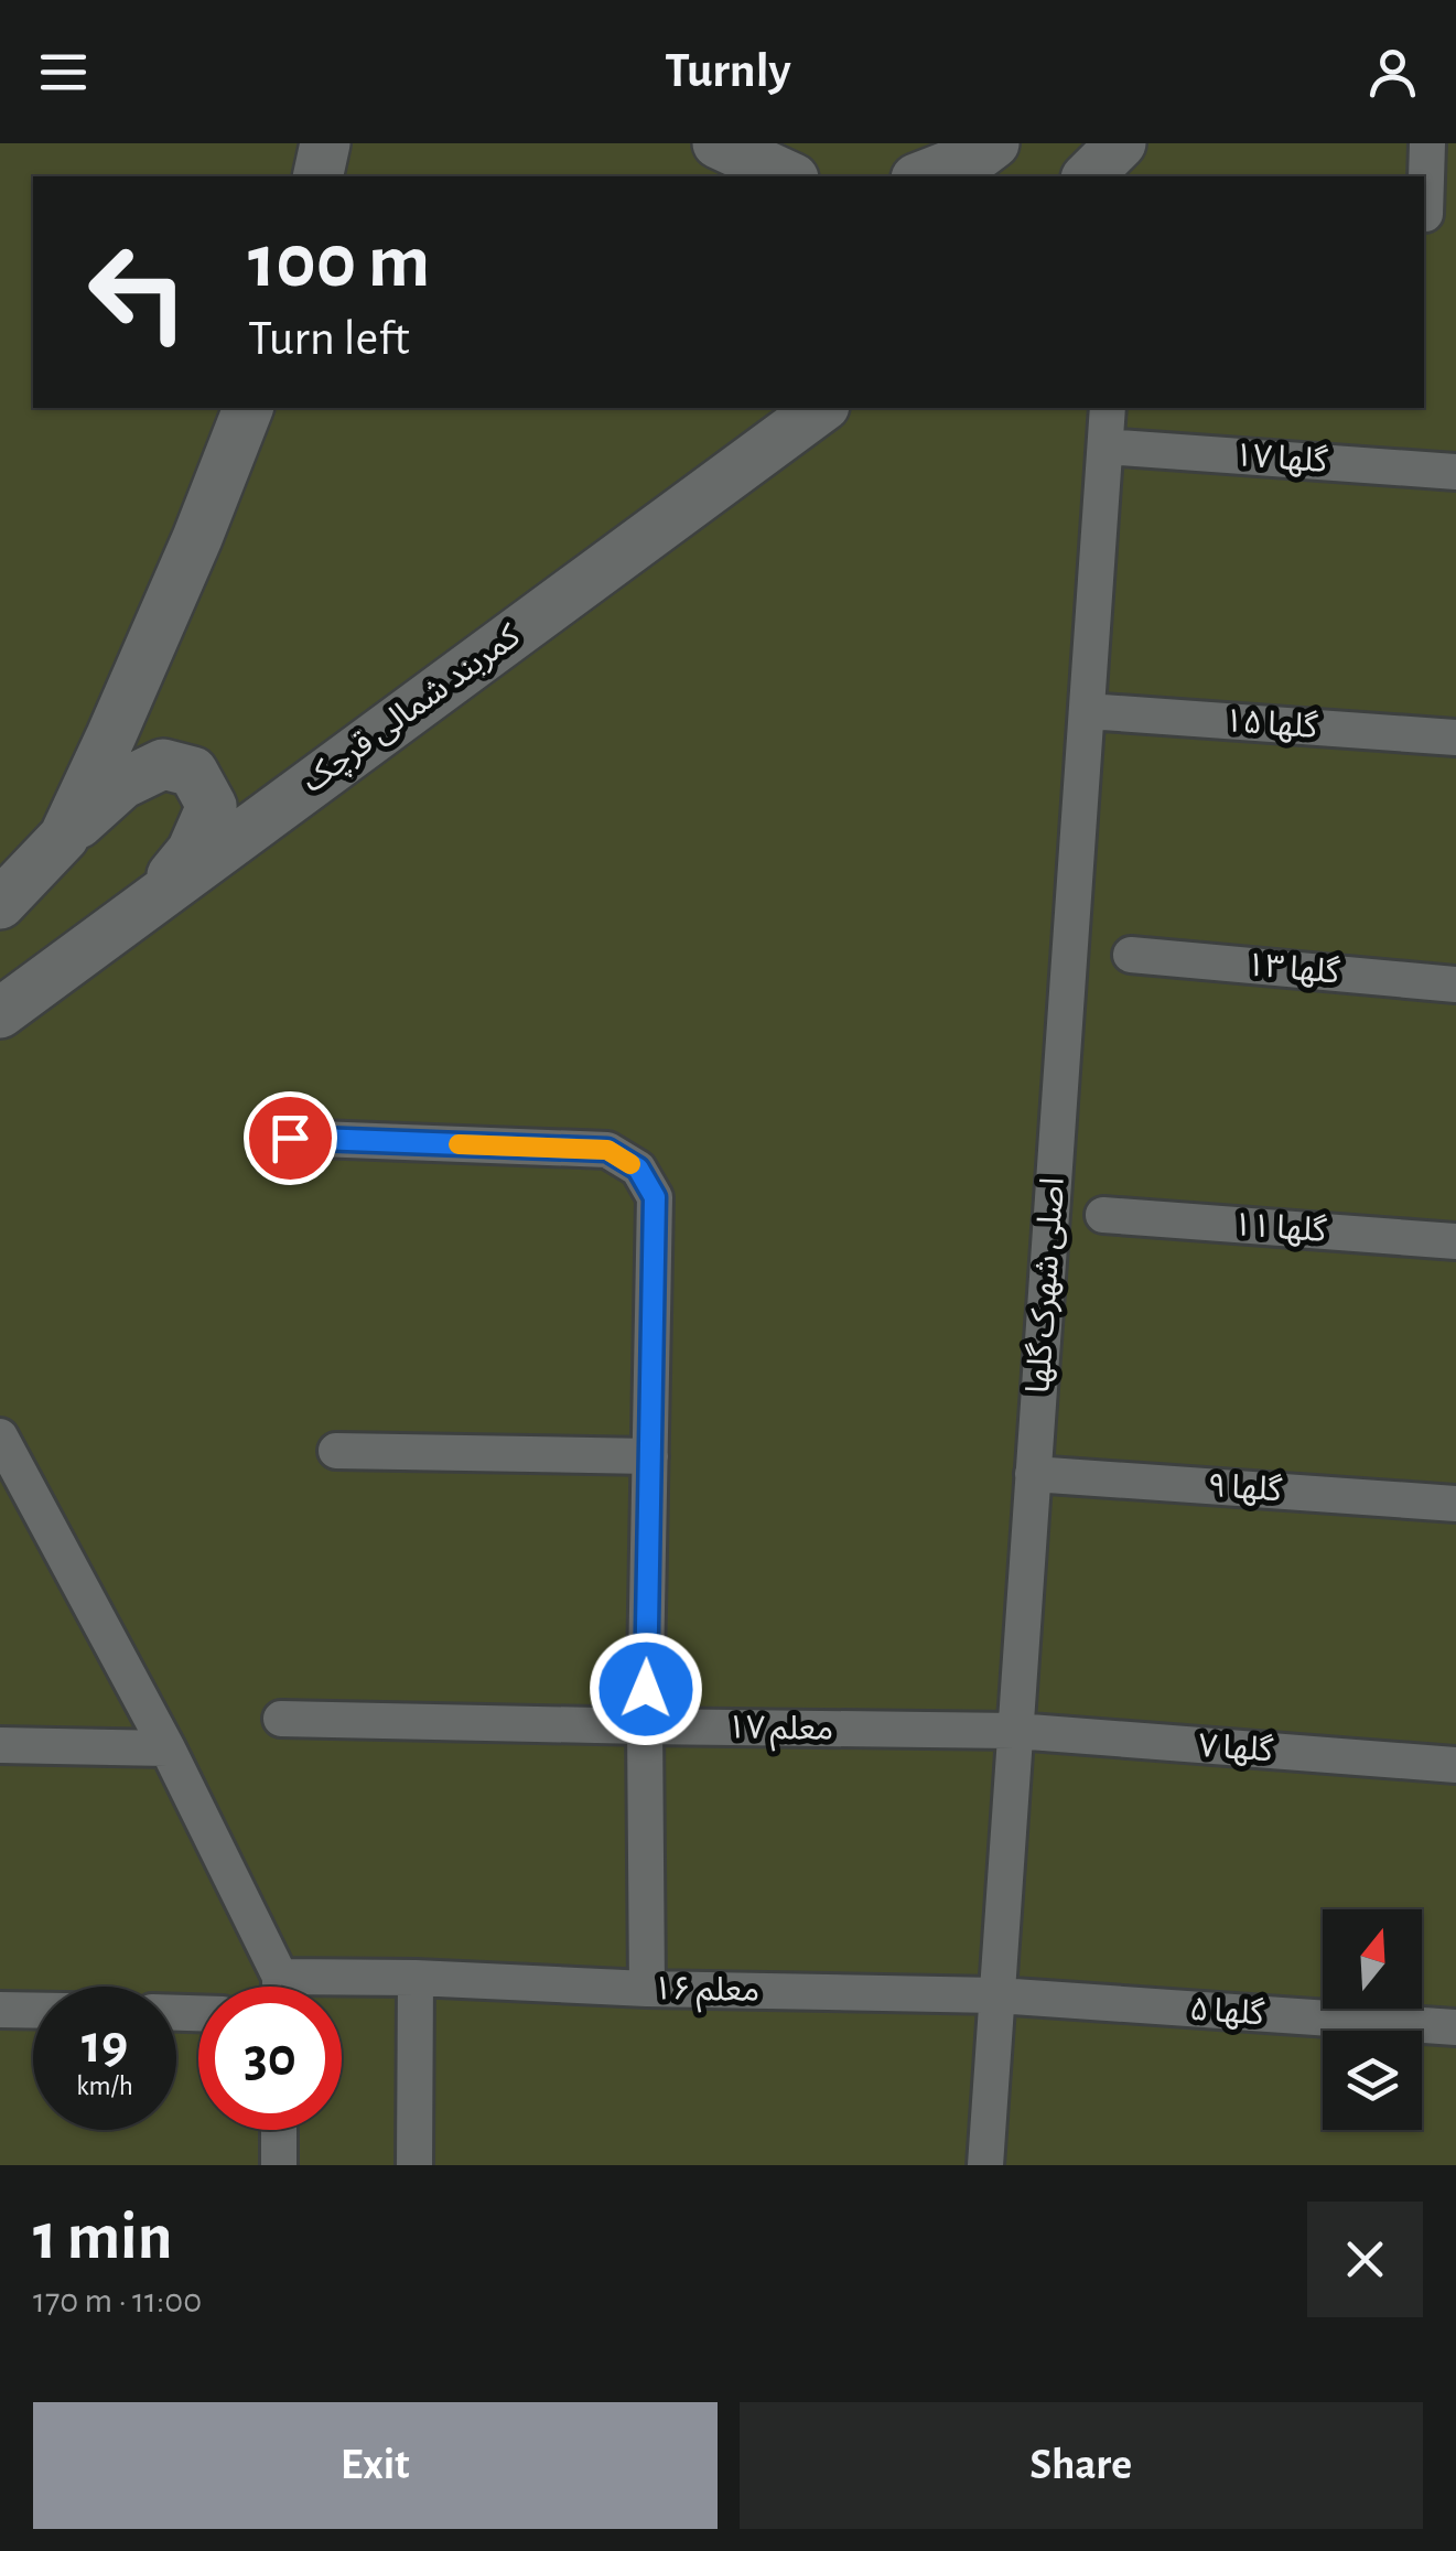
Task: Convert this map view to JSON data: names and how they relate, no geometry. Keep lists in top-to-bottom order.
{
  "streets": {
    "main road": ["کمربند شمالی قرچک"],
    "street": [
      "گلها ۱۷",
      "گلها ۱۵",
      "گلها ۱۳",
      "گلها ۱۱",
      "اصلی شهرک گلها",
      "گلها ۹",
      "معلم ۱۷",
      "گلها ۷",
      "معلم ۱۶",
      "گلها ۵"
    ]
  },
  "crossings": [
    ["گلها ۱۷", "اصلی شهرک گلها"],
    ["گلها ۱۵", "اصلی شهرک گلها"],
    ["اصلی شهرک گلها", "گلها ۹"],
    ["اصلی شهرک گلها", "معلم ۱۷"],
    ["اصلی شهرک گلها", "گلها ۷"],
    ["اصلی شهرک گلها", "معلم ۱۶"],
    ["اصلی شهرک گلها", "گلها ۵"],
    ["معلم ۱۷", "گلها ۷"],
    ["معلم ۱۶", "گلها ۵"]
  ],
  "north": "top",
  "page": {
    "header": "Turnly",
    "turn": ["100 m", "Turn left"],
    "speed": "19 km/h",
    "limit": "30",
    "heading": ["1 min", "170 m · 11:00"],
    "buttons": ["Exit", "Share"]
  }
}
